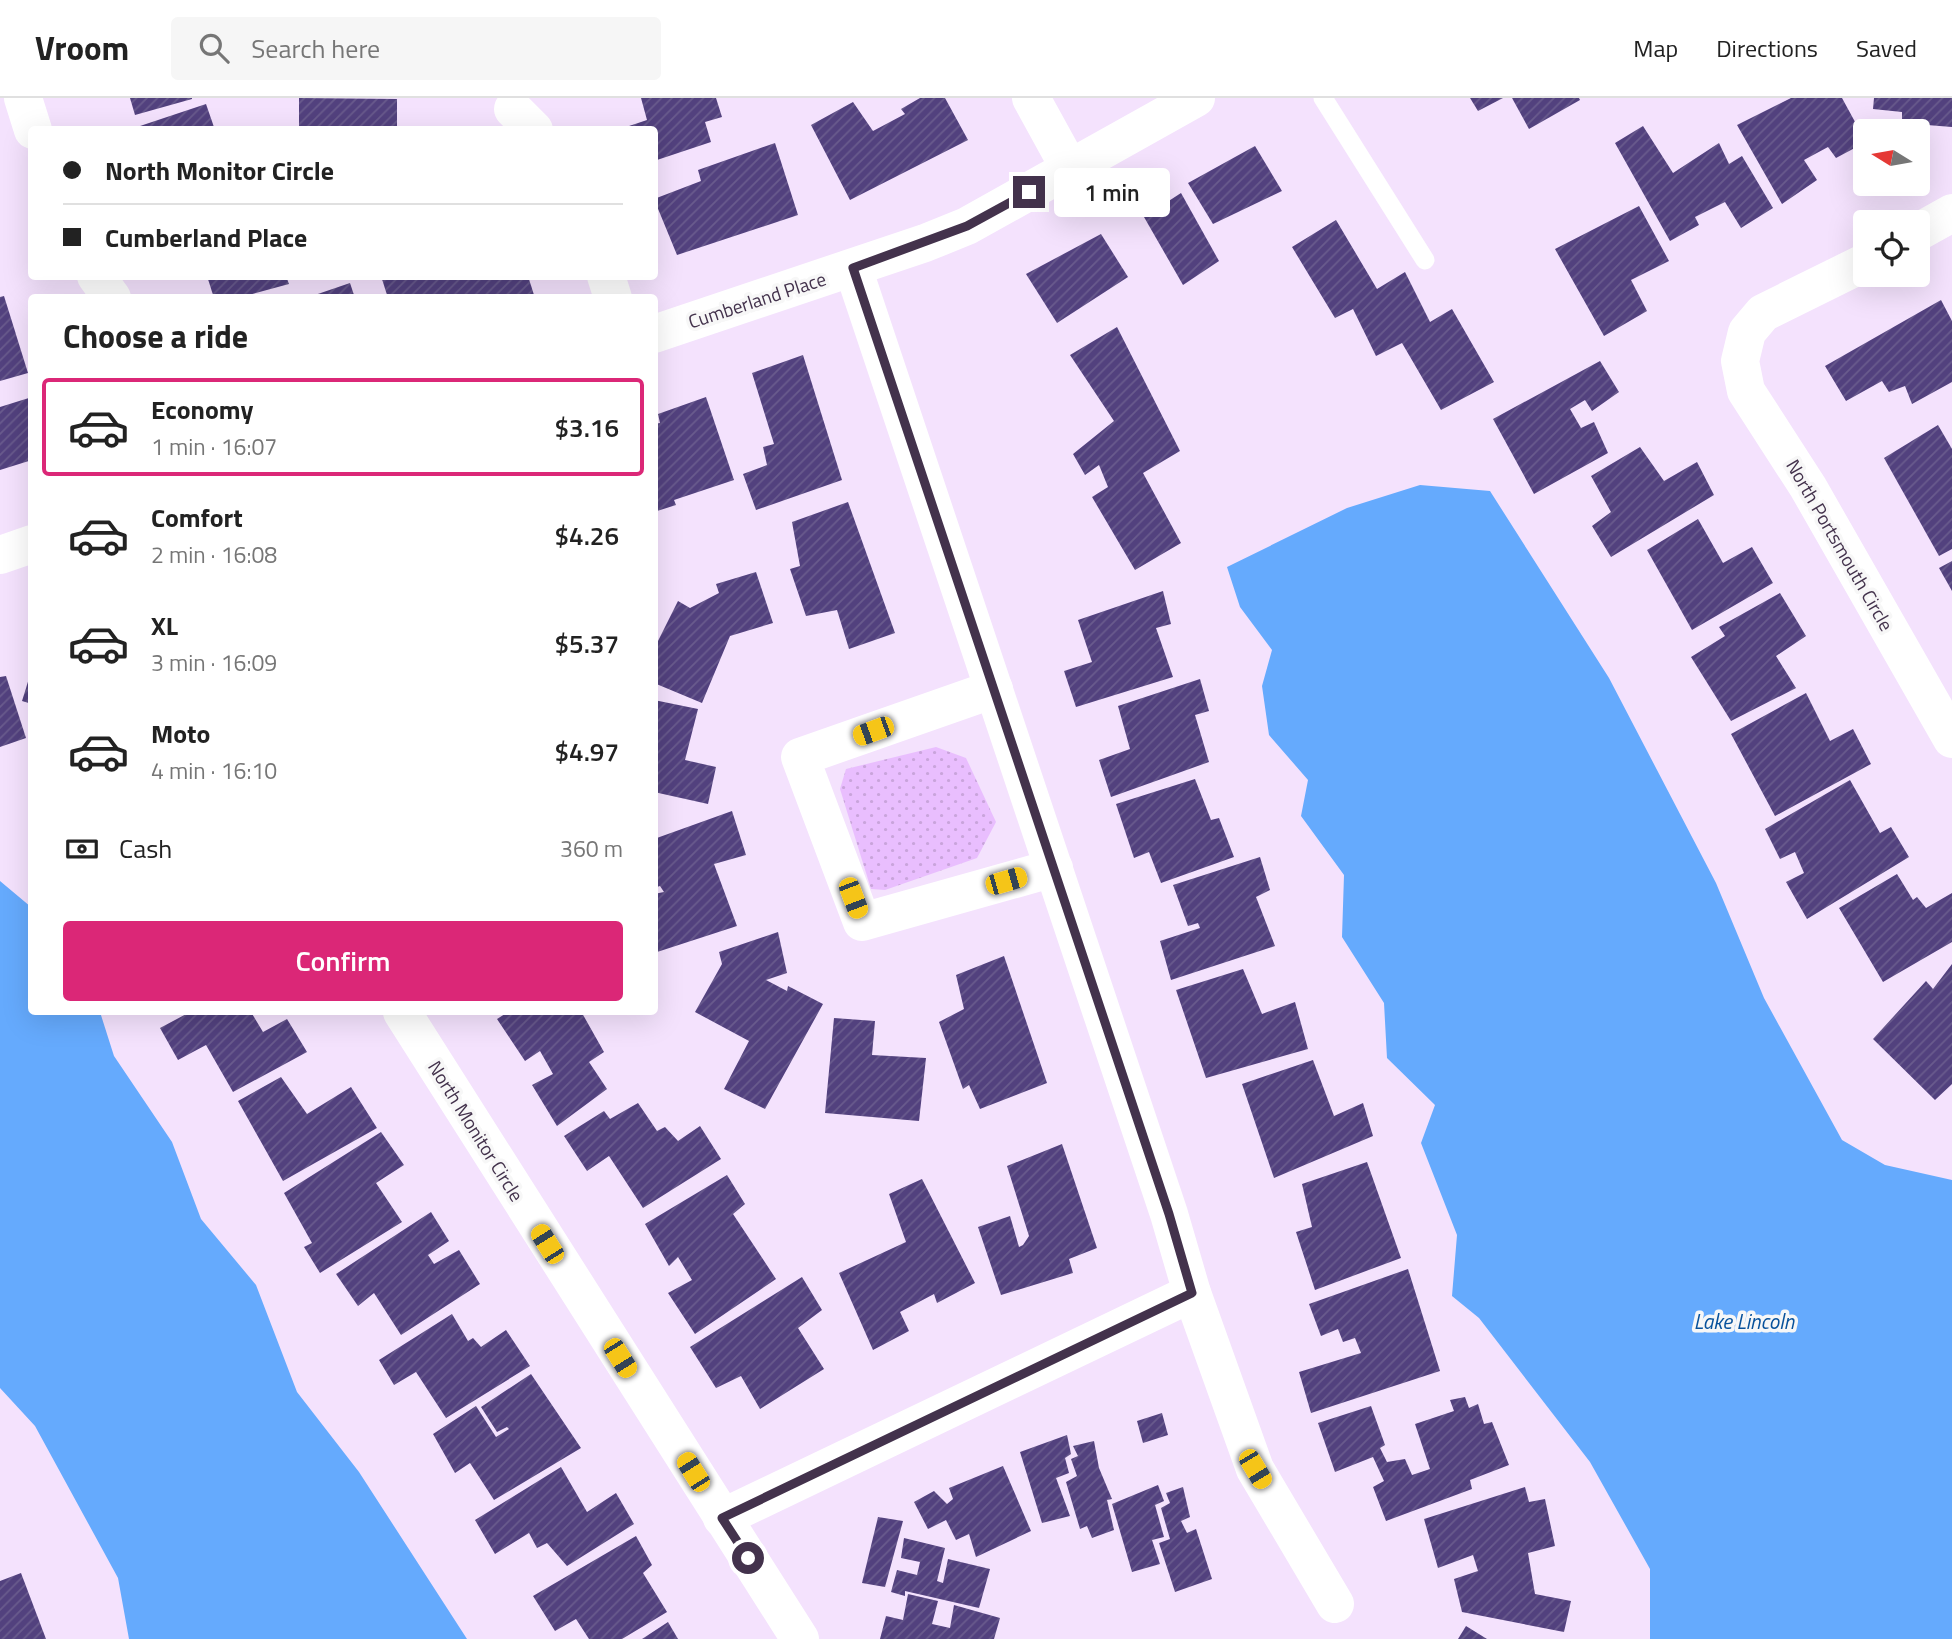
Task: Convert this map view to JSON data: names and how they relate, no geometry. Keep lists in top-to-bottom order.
{
  "streets": {
    "street": ["Cumberland Place", "North Portsmouth Circle", "North Monitor Circle"]
  },
  "water": ["Lake Lincoln"],
  "north": "left",
  "page": {
    "header": "Vroom",
    "search": "Search here",
    "nav": ["Map", "Directions", "Saved"],
    "banner": ["North Monitor Circle", "Cumberland Place"],
    "bubble": "1 min",
    "heading": "Choose a ride",
    "list": [
      {
        "name": "Economy",
        "note": "1 min · 16:07",
        "value": "$3.16"
      },
      {
        "name": "Comfort",
        "note": "2 min · 16:08",
        "value": "$4.26"
      },
      {
        "name": "XL",
        "note": "3 min · 16:09",
        "value": "$5.37"
      },
      {
        "name": "Moto",
        "note": "4 min · 16:10",
        "value": "$4.97"
      }
    ],
    "pay": ["Cash", "360 m"],
    "buttons": "Confirm"
  }
}
